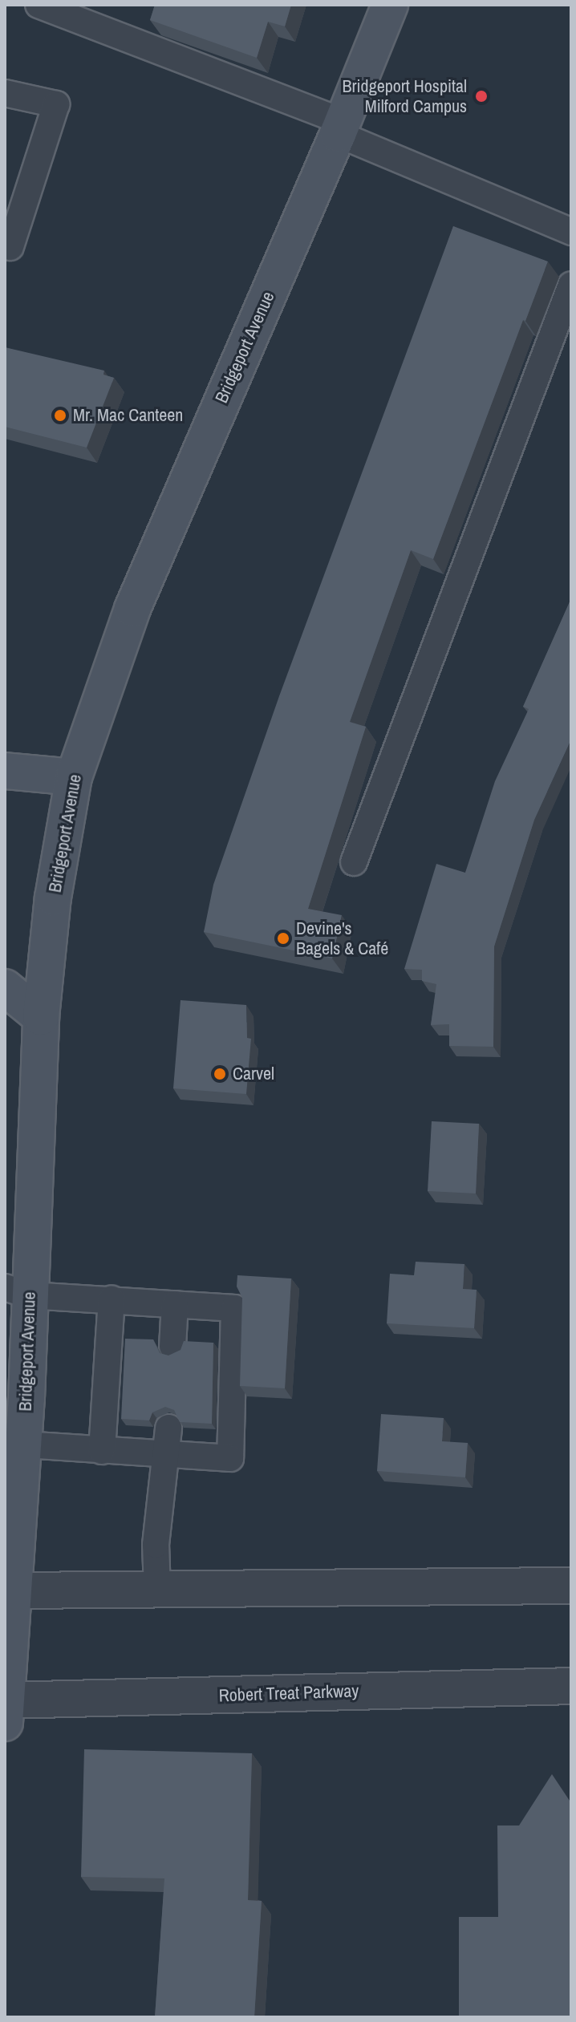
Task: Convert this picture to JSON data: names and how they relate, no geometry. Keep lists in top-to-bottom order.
{
  "streets": {
    "main road": ["Bridgeport Avenue"],
    "street": ["Robert Treat Parkway"]
  },
  "crossings": [
    ["Bridgeport Avenue", "Robert Treat Parkway"]
  ],
  "places": [
    "Bridgeport Hospital Milford Campus",
    "Mr. Mac Canteen",
    "Devine's Bagels & Café",
    "Carvel"
  ]
}
